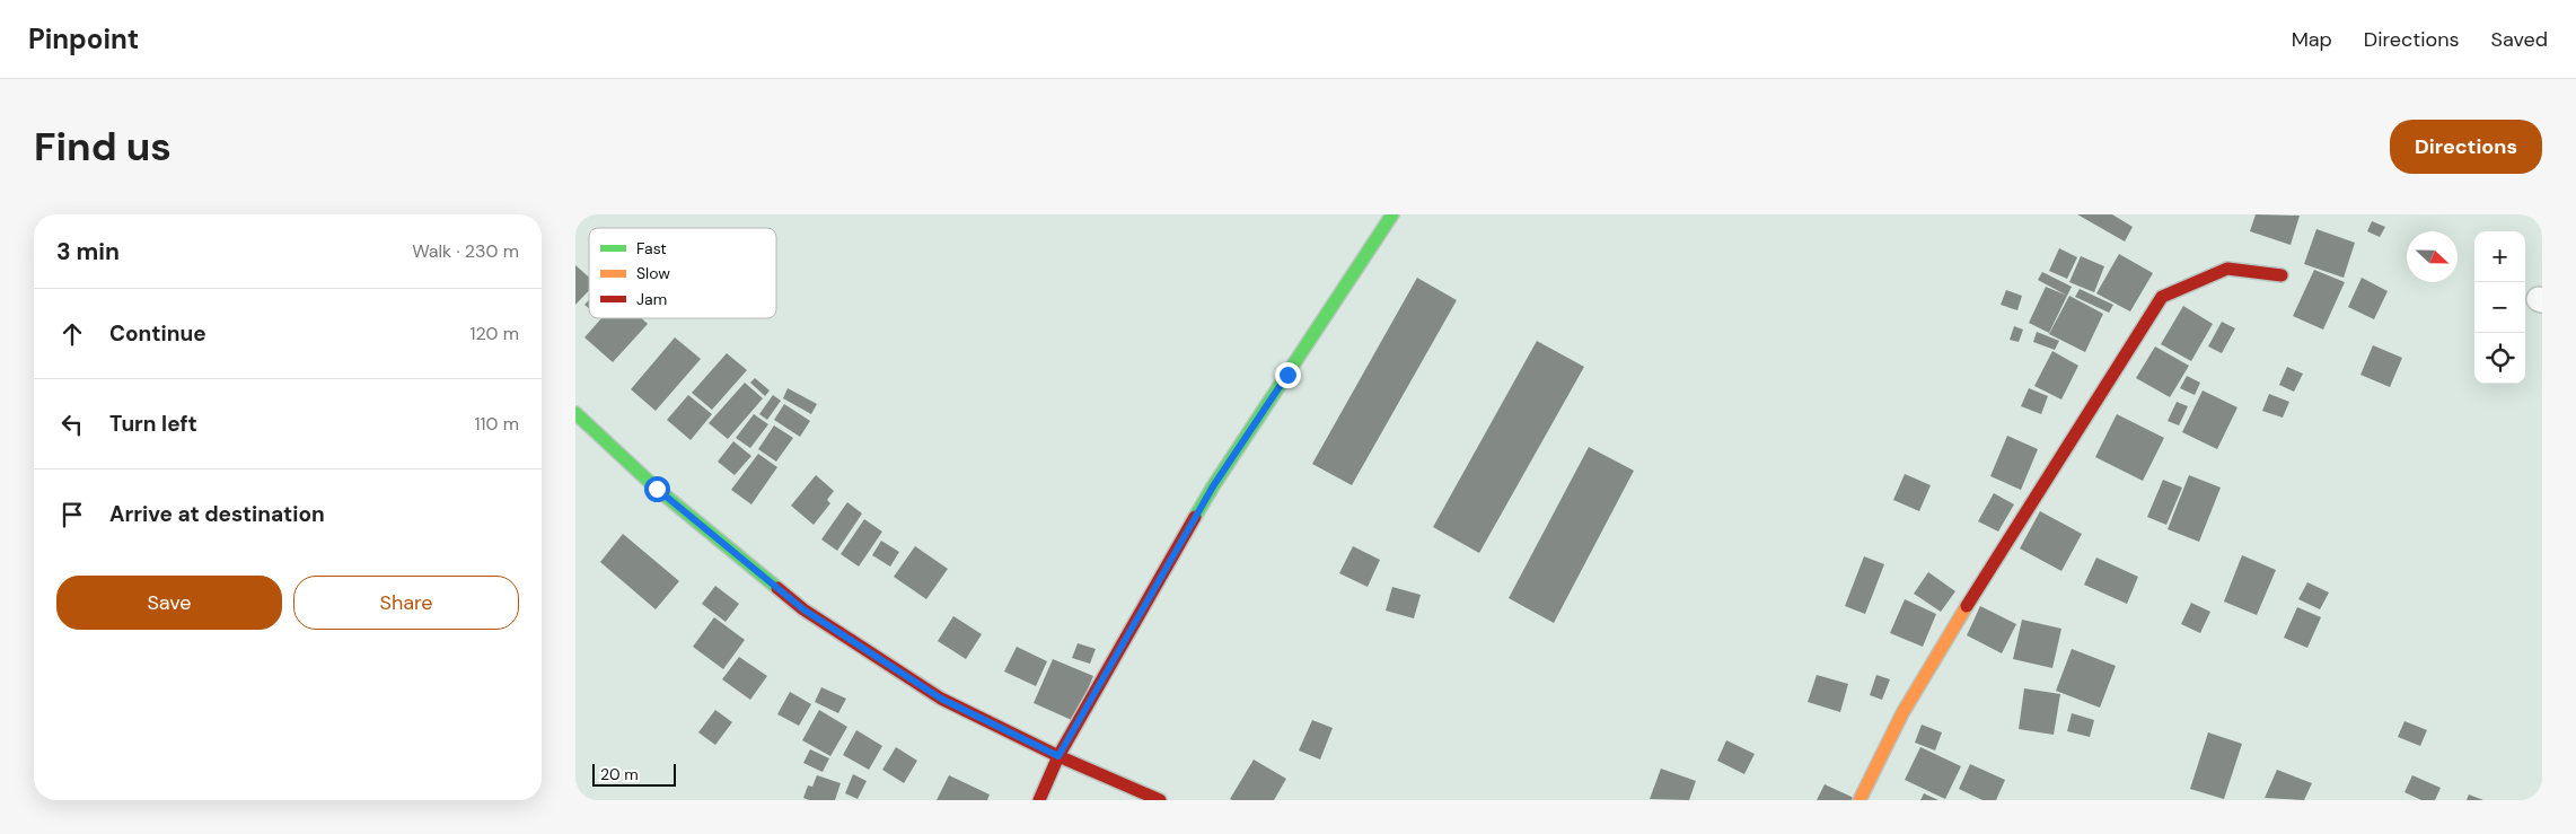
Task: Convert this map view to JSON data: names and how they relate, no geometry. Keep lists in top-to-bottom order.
{
  "legend": ["Fast", "Slow", "Jam"],
  "scale_bar": "20 m",
  "north": "right",
  "page": {
    "header": "Pinpoint",
    "nav": ["Map", "Directions", "Saved"],
    "buttons": [
      "Directions",
      ["Save", "Share"]
    ],
    "title": "Find us",
    "heading": ["3 min", "Walk · 230 m"],
    "map_buttons": ["+", "−"],
    "list": [
      ["Continue", "120 m"],
      ["Turn left", "110 m"],
      "Arrive at destination"
    ],
    "scale": "20 m"
  }
}
